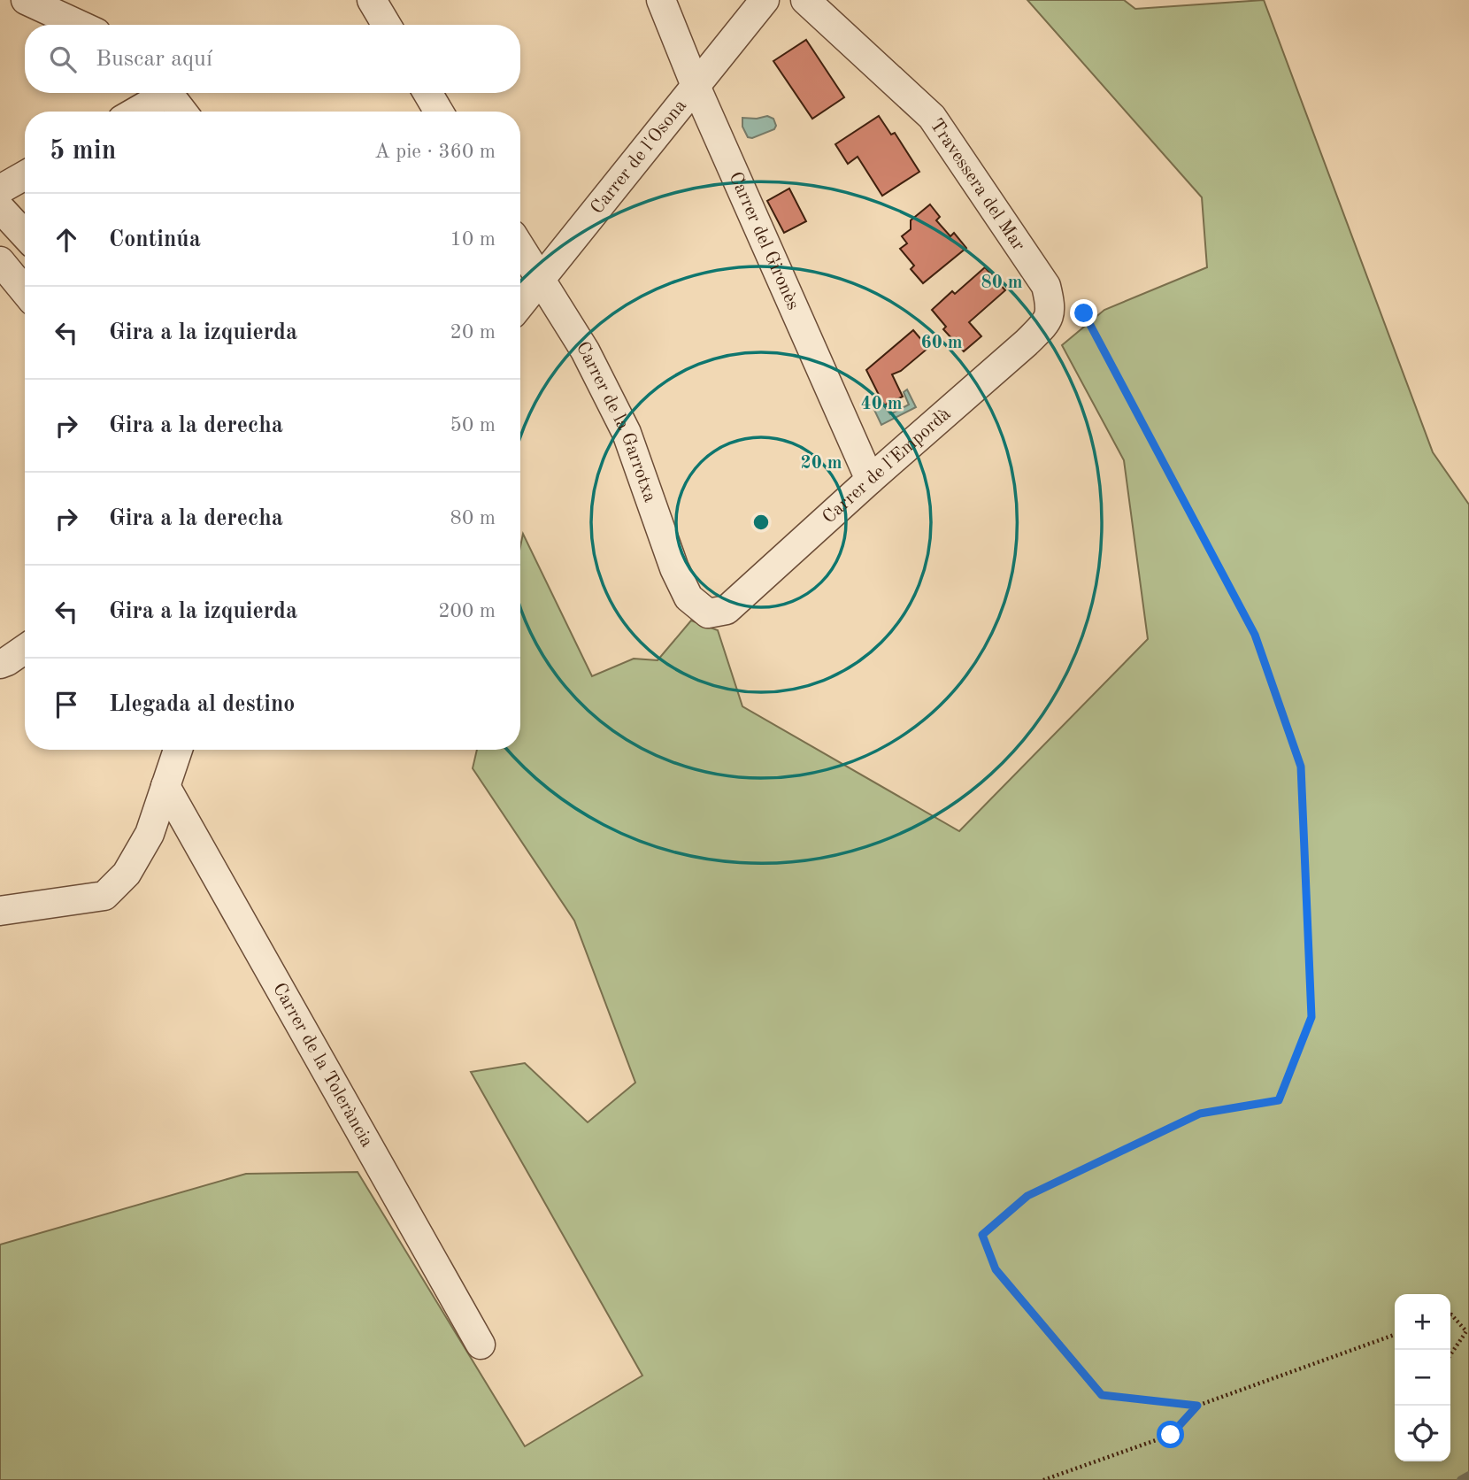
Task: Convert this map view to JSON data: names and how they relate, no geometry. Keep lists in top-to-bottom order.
{
  "streets": {
    "street": [
      "Carrer de l'Osona",
      "Travessera del Mar",
      "Carrer del Gironès",
      "Carrer de la Garrotxa",
      "Carrer de l'Empordà",
      "Carrer de la Tolerància"
    ]
  },
  "crossings": [
    ["Carrer de l'Osona", "Carrer del Gironès"],
    ["Carrer de l'Osona", "Carrer de la Garrotxa"],
    ["Travessera del Mar", "Carrer de l'Empordà"],
    ["Carrer del Gironès", "Carrer de l'Empordà"],
    ["Carrer de la Garrotxa", "Carrer de l'Empordà"]
  ],
  "page": {
    "search": "Buscar aquí",
    "heading": ["5 min", "A pie · 360 m"],
    "list": [
      ["Continúa", "10 m"],
      ["Gira a la izquierda", "20 m"],
      ["Gira a la derecha", "50 m"],
      ["Gira a la derecha", "80 m"],
      ["Gira a la izquierda", "200 m"],
      "Llegada al destino"
    ],
    "map_buttons": ["+", "−"]
  },
  "rings": [
    "80 m",
    "60 m",
    "40 m",
    "20 m"
  ]
}
